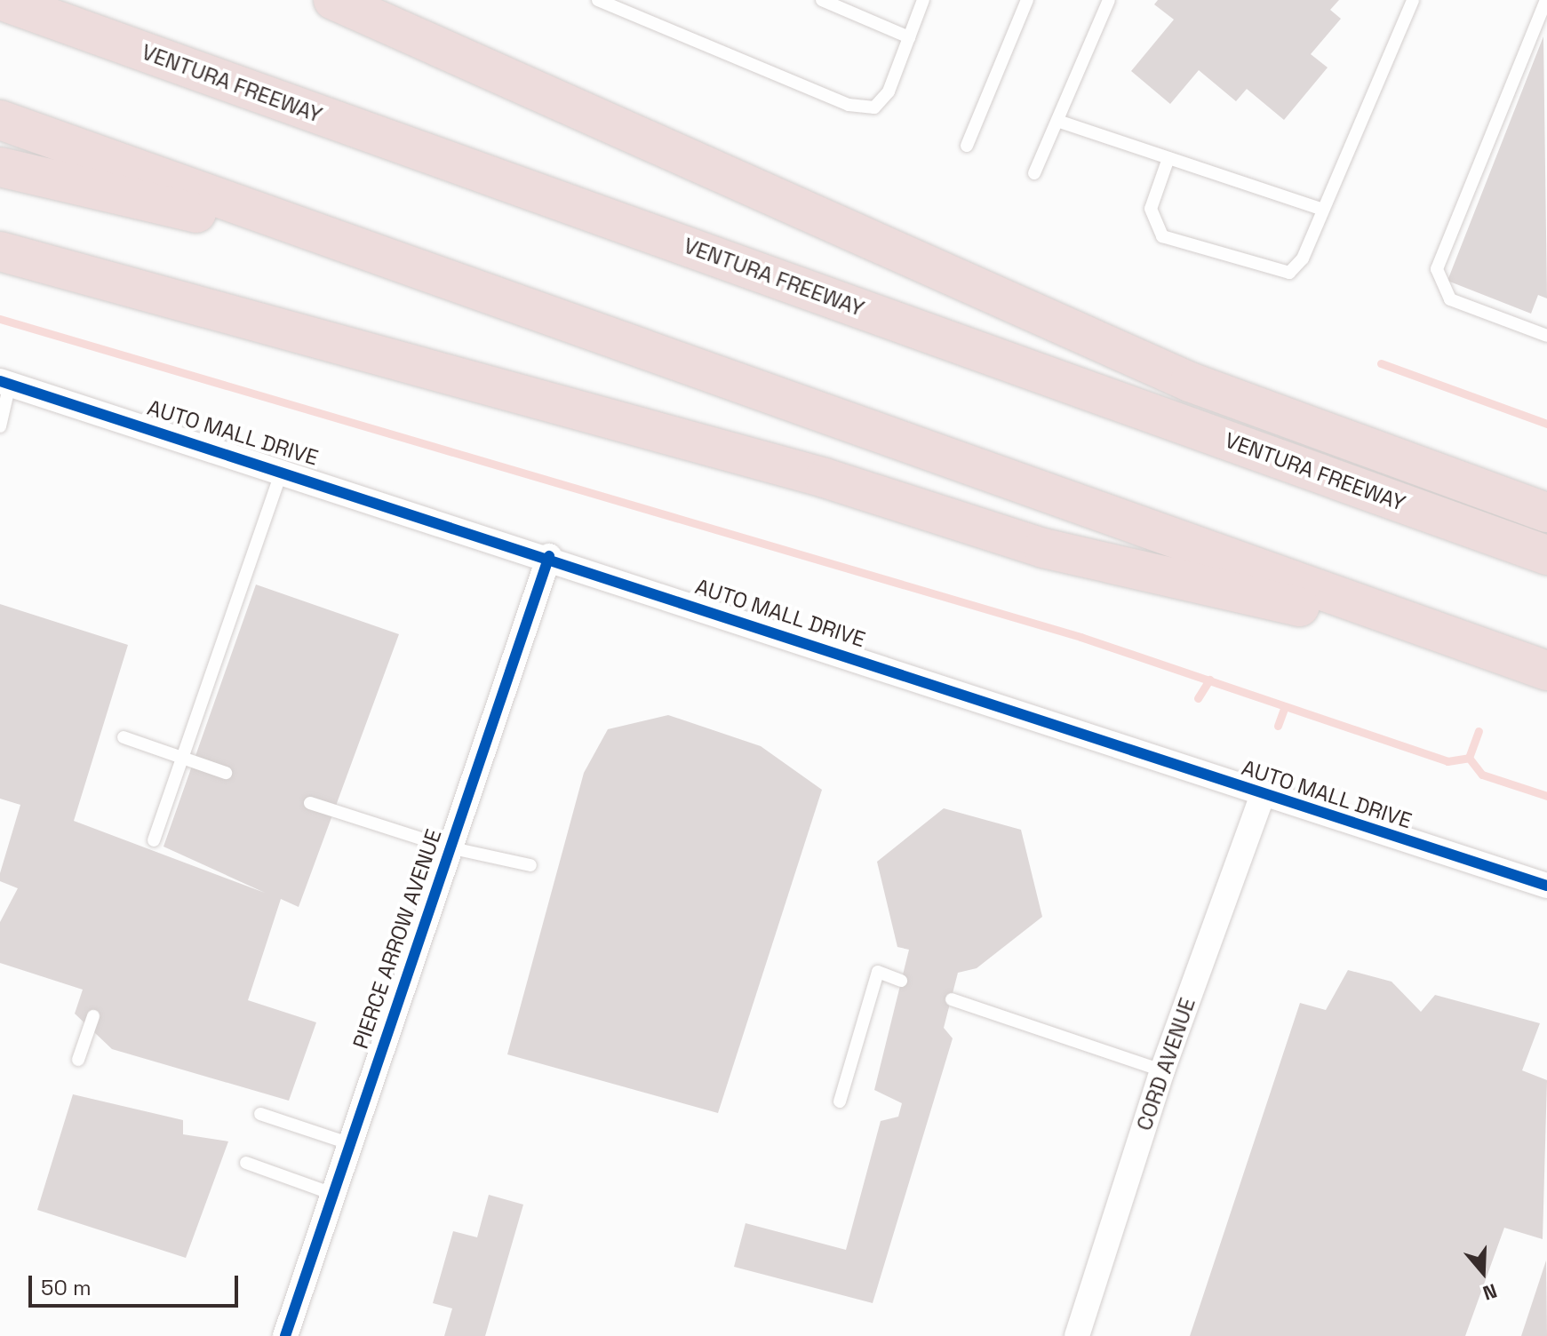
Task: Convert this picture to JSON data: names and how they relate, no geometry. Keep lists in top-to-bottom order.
{
  "streets": {
    "highway": ["VENTURA FREEWAY"],
    "street": ["AUTO MALL DRIVE", "PIERCE ARROW AVENUE", "CORD AVENUE"]
  },
  "crossings": [
    ["AUTO MALL DRIVE", "PIERCE ARROW AVENUE"],
    ["AUTO MALL DRIVE", "CORD AVENUE"]
  ],
  "scale_bar": "50 m",
  "north": "bottom"
}
